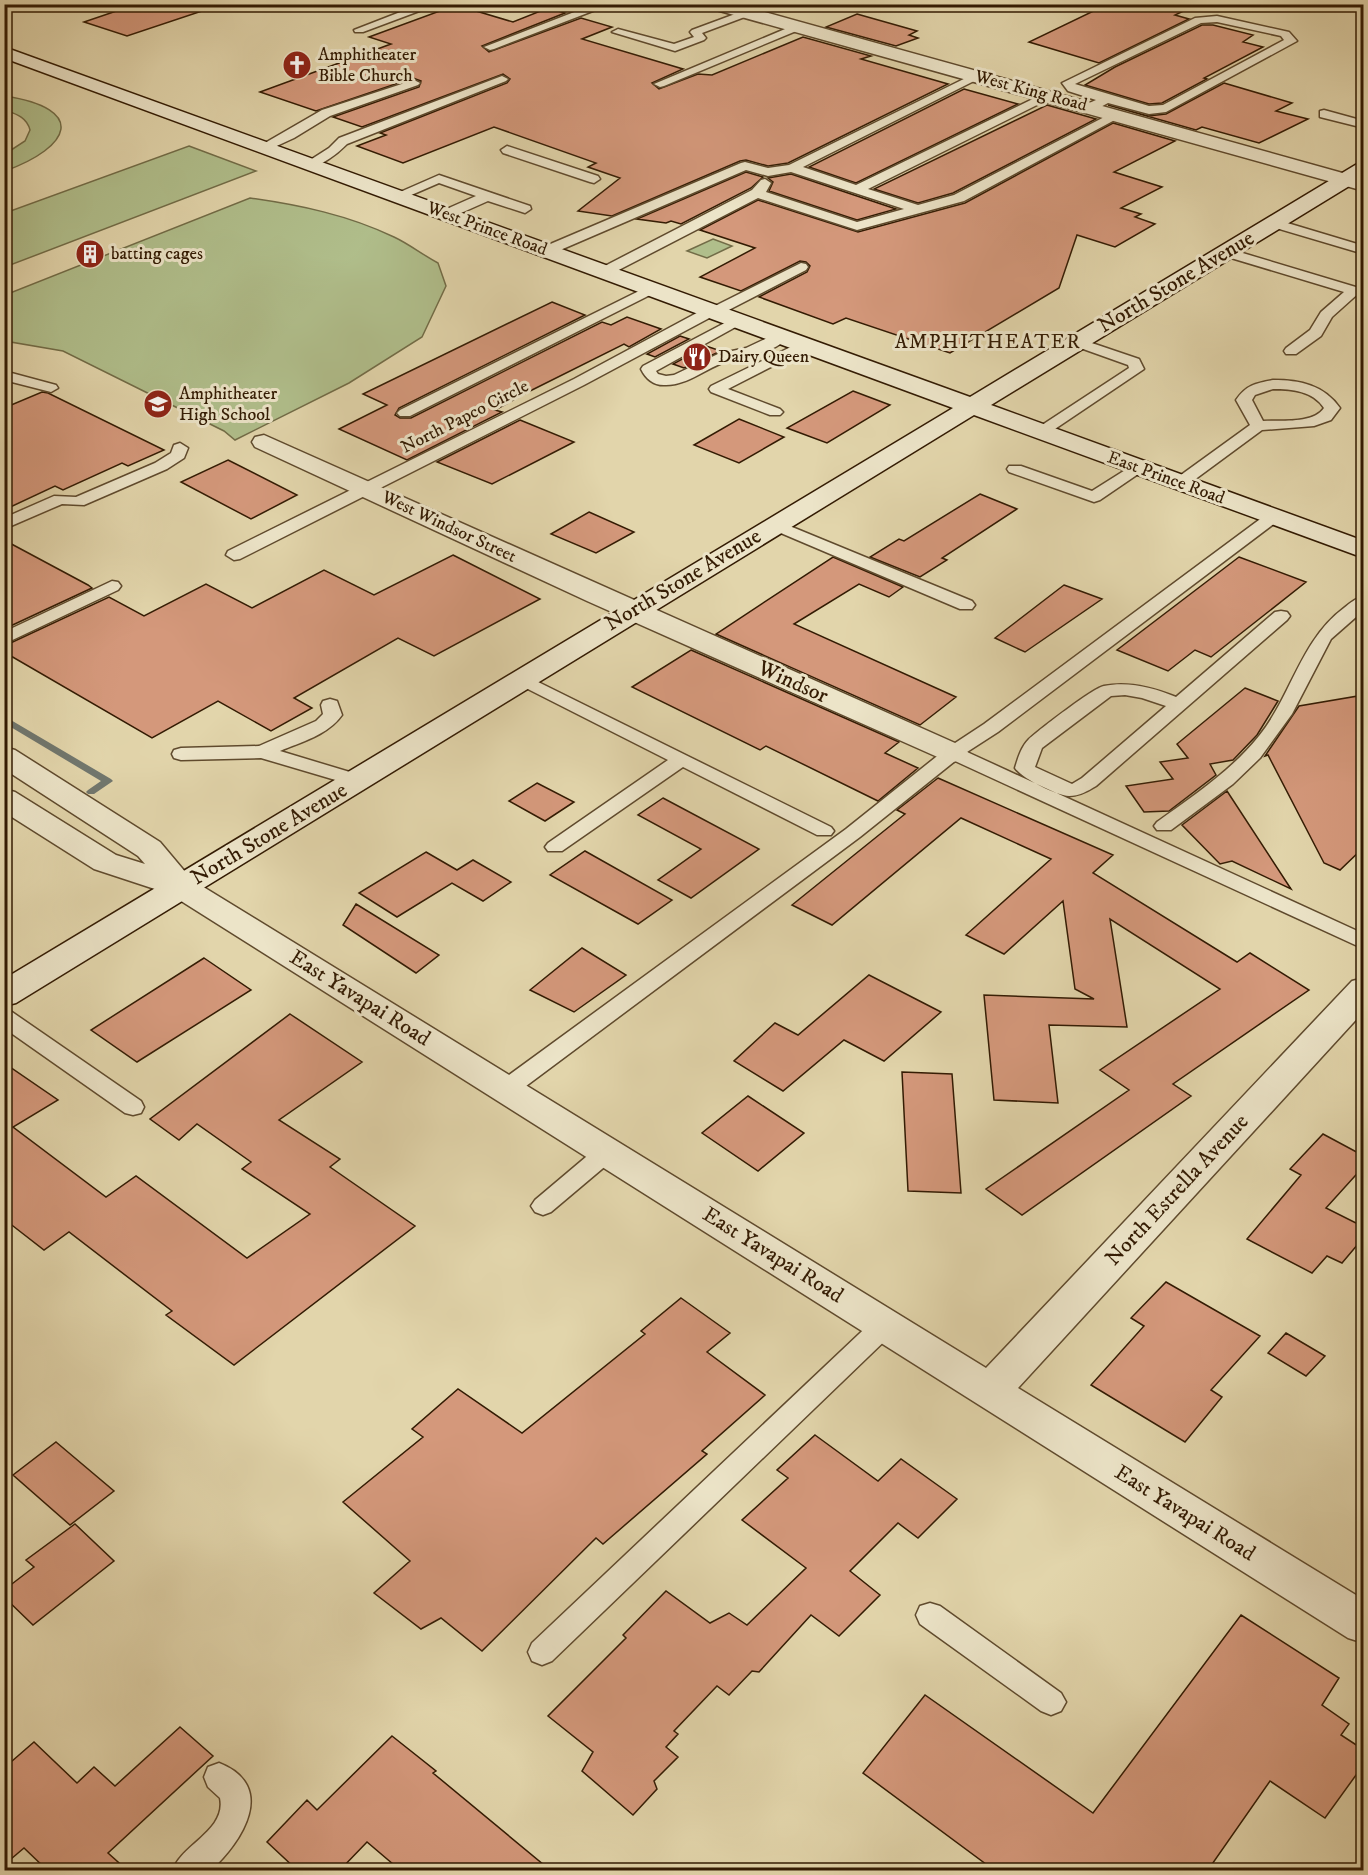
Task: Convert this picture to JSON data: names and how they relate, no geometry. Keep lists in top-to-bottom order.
{
  "streets": {
    "main road": [
      "West King Road",
      "West Prince Road",
      "North Stone Avenue",
      "East Prince Road",
      "West Windsor Street",
      "Windsor",
      "East Yavapai Road",
      "North Estrella Avenue"
    ],
    "lane": ["North Papco Circle"]
  },
  "crossings": [
    ["West King Road", "North Stone Avenue"],
    ["West Prince Road", "North Stone Avenue"],
    ["West Prince Road", "North Papco Circle"],
    ["West Prince Road", "East Prince Road"],
    ["North Stone Avenue", "East Prince Road"],
    ["North Stone Avenue", "West Windsor Street"],
    ["North Stone Avenue", "Windsor"],
    ["North Stone Avenue", "East Yavapai Road"],
    ["North Papco Circle", "West Windsor Street"],
    ["West Windsor Street", "Windsor"],
    ["East Yavapai Road", "North Estrella Avenue"]
  ],
  "districts": ["AMPHITHEATER"],
  "places": {
    "church": ["Amphitheater Bible Church"],
    "building": ["batting cages"],
    "restaurant": ["Dairy Queen"],
    "school or university": ["Amphitheater High School"]
  }
}
